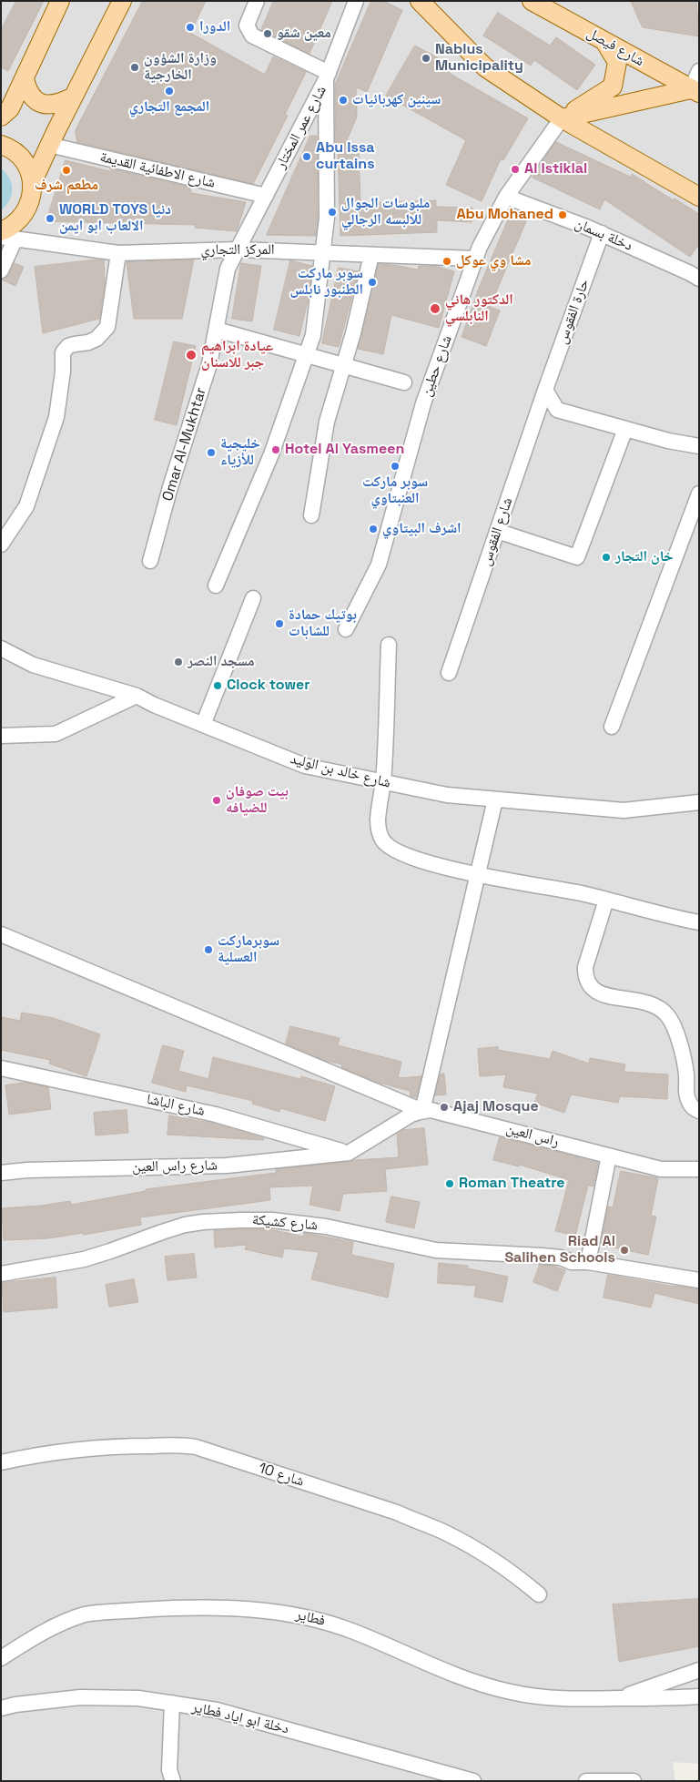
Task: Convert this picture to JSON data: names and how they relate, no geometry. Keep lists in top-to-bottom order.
{
  "streets": {
    "main road": ["شارع فيصل"],
    "street": [
      "شارع عمر المختار",
      "شارع الاطفائية القديمة",
      "دخلة بسمان",
      "المركز التجاري",
      "حارة الفقوس",
      "شارع حطين",
      "Omar Al-Mukhtar",
      "شارع الفقوس",
      "شارع خالد بن الوليد",
      "شارع الباشا",
      "راس العين",
      "شارع راس العين",
      "شارع كشيكة",
      "شارع 10",
      "فطاير",
      "دخلة ابو اياد فطاير"
    ]
  },
  "crossings": [
    ["شارع عمر المختار", "شارع الاطفائية القديمة"],
    ["شارع عمر المختار", "المركز التجاري"],
    ["شارع عمر المختار", "Omar Al-Mukhtar"],
    ["دخلة بسمان", "حارة الفقوس"],
    ["دخلة بسمان", "شارع حطين"],
    ["المركز التجاري", "شارع حطين"],
    ["المركز التجاري", "Omar Al-Mukhtar"],
    ["حارة الفقوس", "شارع الفقوس"],
    ["شارع الباشا", "شارع راس العين"]
  ],
  "places": [
    "الدورا",
    "معين شقو",
    "Nablus Municipality",
    "وزارة الشؤون الخارجية",
    "المجمع التجاري",
    "سينين كهربائيات",
    "Abu Issa curtains",
    "Al Istiklal",
    "مطعم شرف",
    "ملبوسات الجوال للالبسه الرجالي",
    "Abu Mohaned",
    "WORLD TOYS دنيا الالعاب ابو ايمن",
    "مشا وي عوكل",
    "سوبر ماركت الطنبور نابلس",
    "الدكتور هاني النابلسي",
    "عيادة ابراهيم جبر للاسنان",
    "Hotel Al Yasmeen",
    "خليجية للأزياء",
    "سوبر ماركت العنبتاوي",
    "اشرف البيتاوي",
    "خان التجار",
    "بوتيك حمادة للشابات",
    "مسجد النصر",
    "Clock tower",
    "بيت صوفان للضيافه",
    "سوبرماركت العسلية",
    "Ajaj Mosque",
    "Roman Theatre",
    "Riad Al Salihen Schools"
  ]
}
